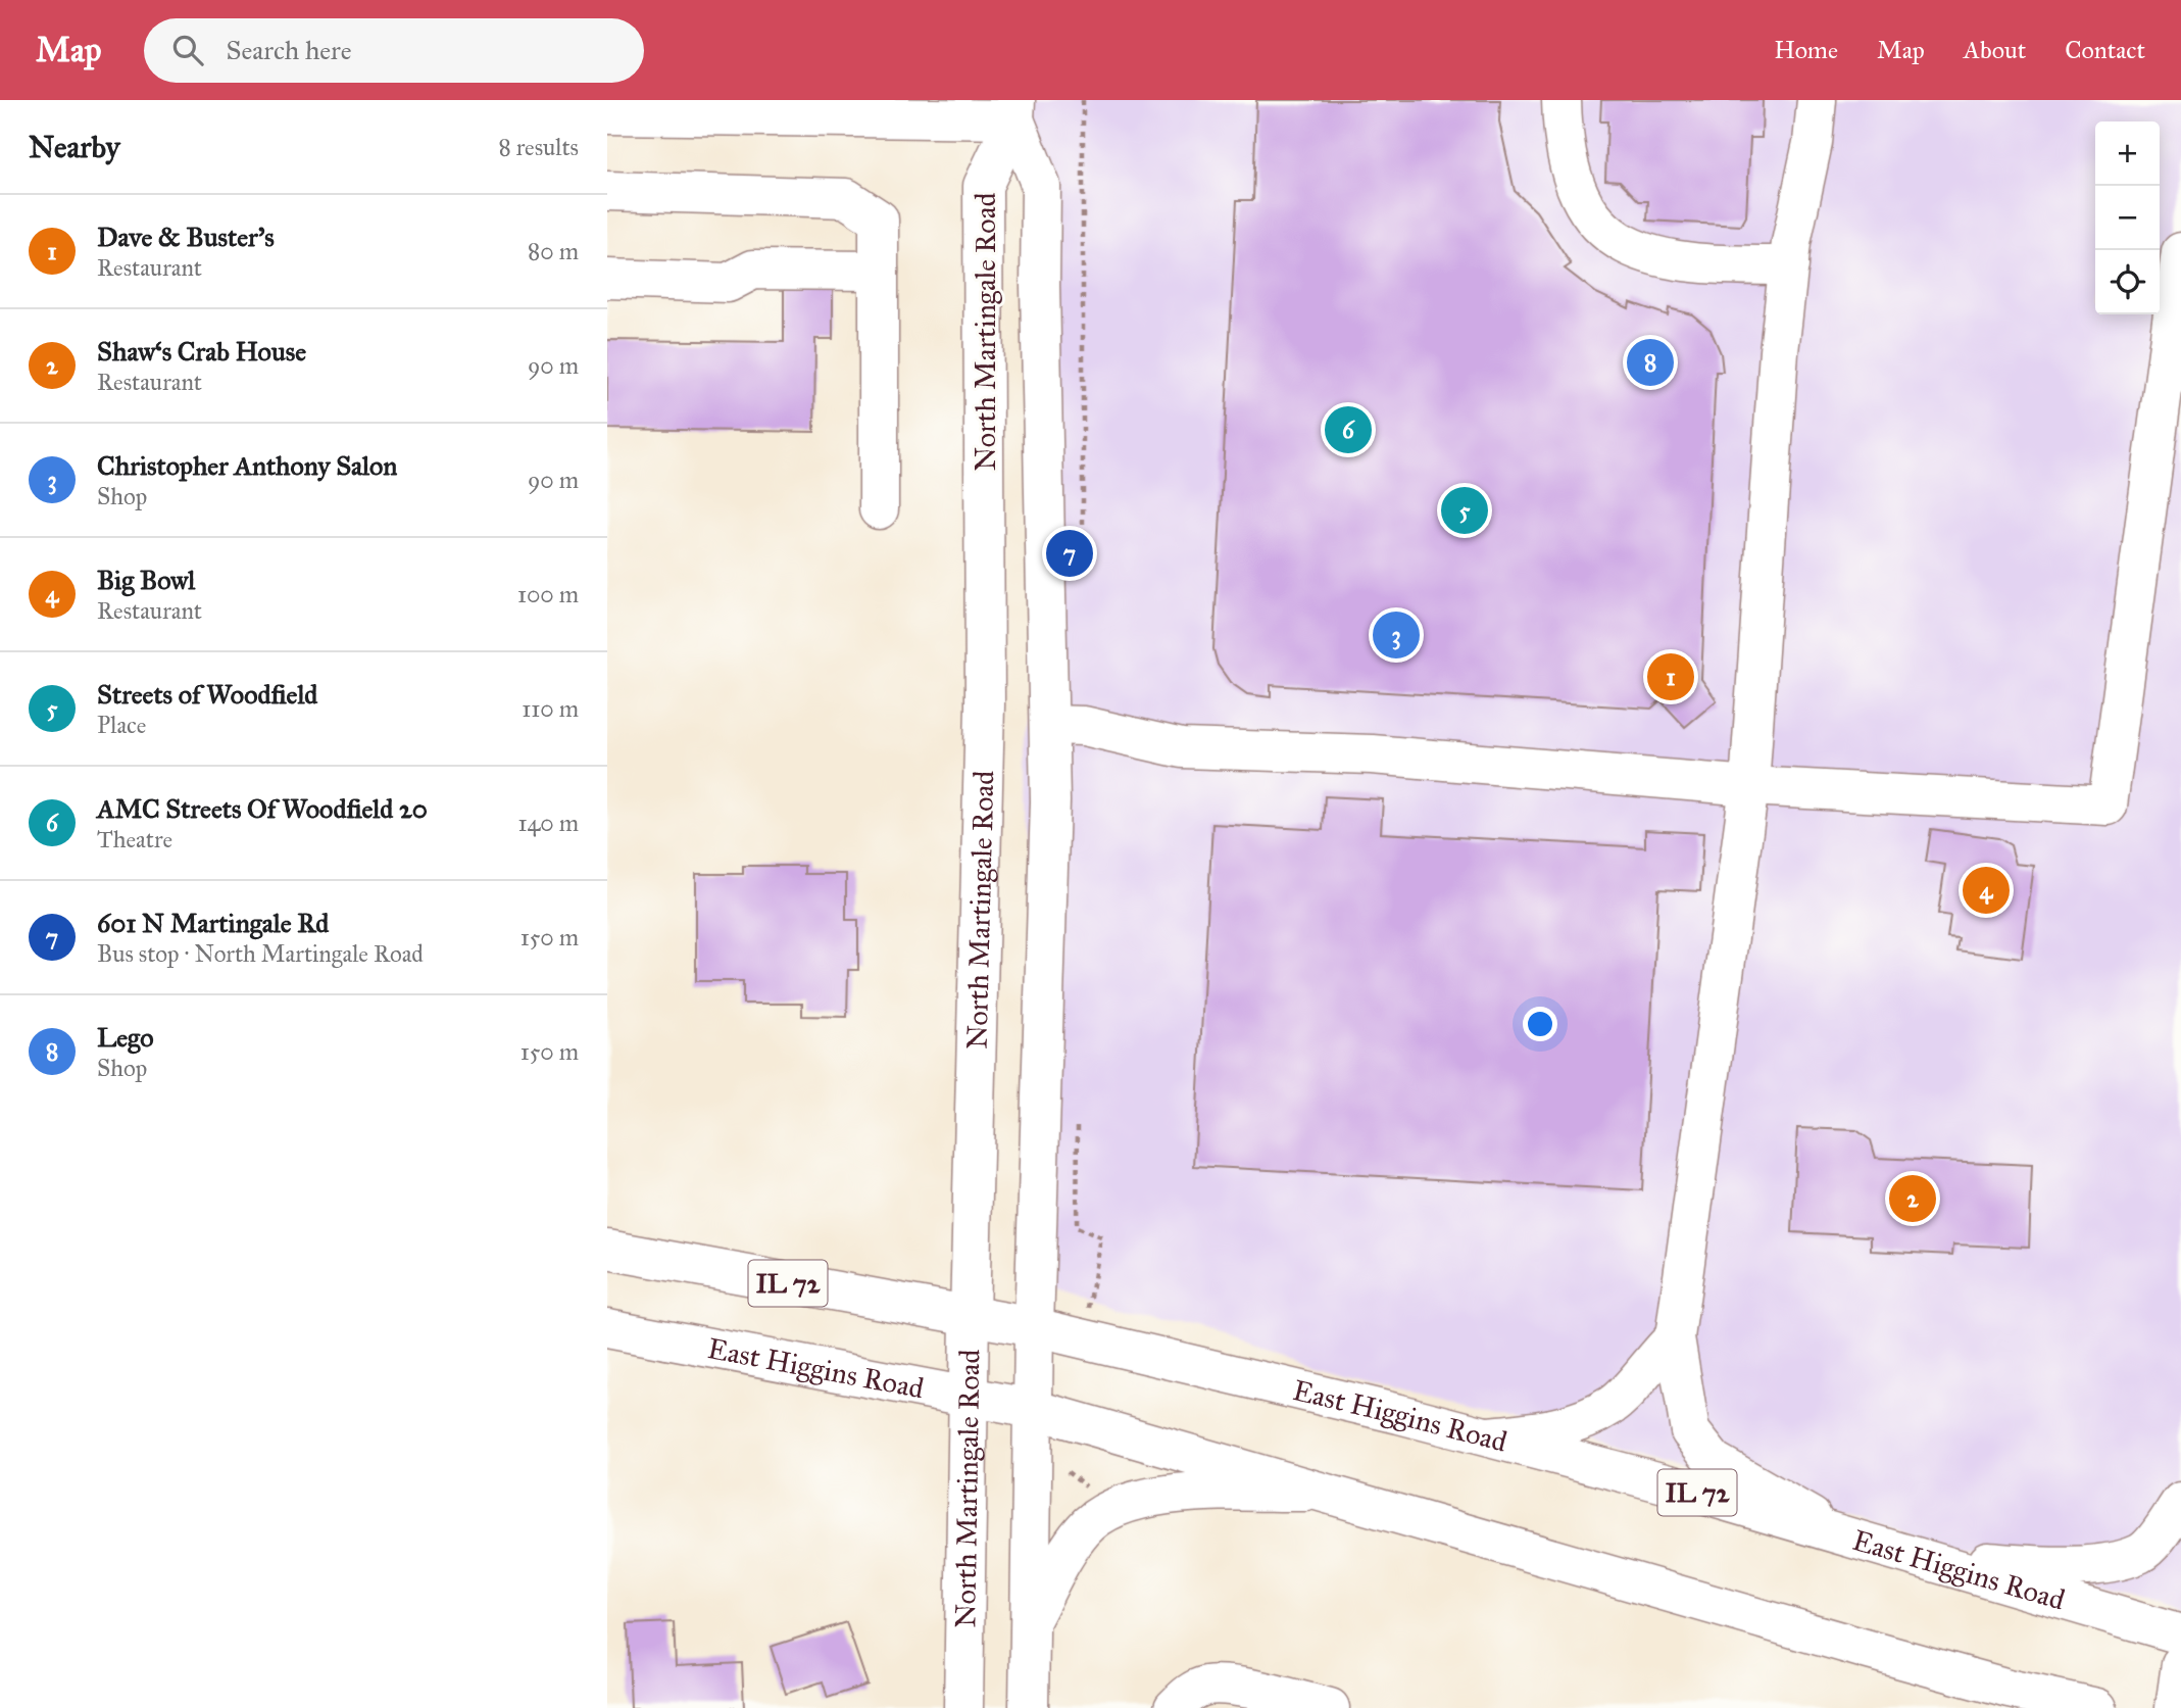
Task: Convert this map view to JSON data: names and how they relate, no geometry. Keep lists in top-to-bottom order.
{
  "streets": {
    "street": ["North Martingale Road", "IL 72", "East Higgins Road"]
  },
  "crossings": [
    ["North Martingale Road", "East Higgins Road"]
  ],
  "page": {
    "header": "Map",
    "search": "Search here",
    "nav": [
      "Home",
      "Map",
      "About",
      "Contact"
    ],
    "heading": ["Nearby", "8 results"],
    "map_buttons": ["+", "−"],
    "list": [
      {
        "mark": "1",
        "name": "Dave & Buster's",
        "note": "Restaurant",
        "value": "80 m"
      },
      {
        "mark": "2",
        "name": "Shaw‘s Crab House",
        "note": "Restaurant",
        "value": "90 m"
      },
      {
        "mark": "3",
        "name": "Christopher Anthony Salon",
        "note": "Shop",
        "value": "90 m"
      },
      {
        "mark": "4",
        "name": "Big Bowl",
        "note": "Restaurant",
        "value": "100 m"
      },
      {
        "mark": "5",
        "name": "Streets of Woodfield",
        "note": "Place",
        "value": "110 m"
      },
      {
        "mark": "6",
        "name": "AMC Streets Of Woodfield 20",
        "note": "Theatre",
        "value": "140 m"
      },
      {
        "mark": "7",
        "name": "601 N Martingale Rd",
        "note": "Bus stop · North Martingale Road",
        "value": "150 m"
      },
      {
        "mark": "8",
        "name": "Lego",
        "note": "Shop",
        "value": "150 m"
      }
    ],
    "pins": [
      "8",
      "6",
      "5",
      "7",
      "3",
      "1",
      "4",
      "2"
    ]
  }
}
